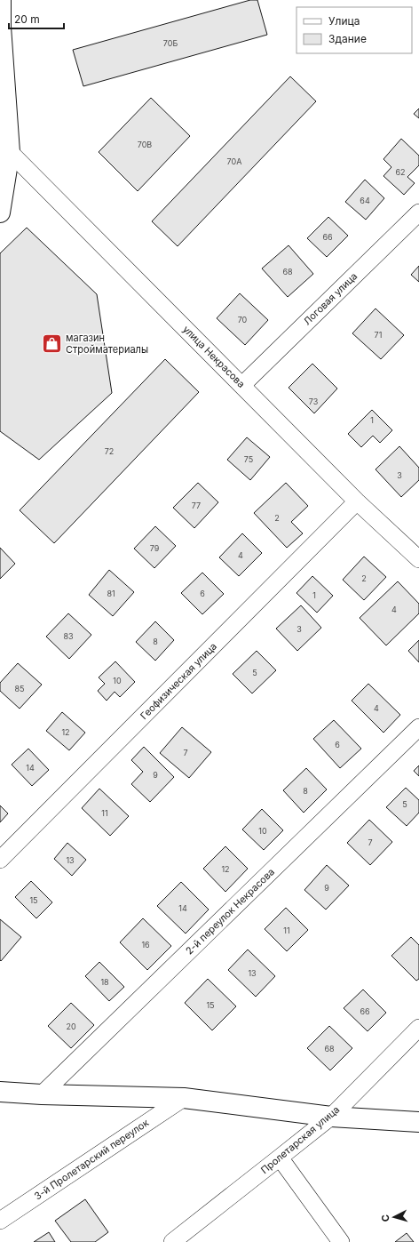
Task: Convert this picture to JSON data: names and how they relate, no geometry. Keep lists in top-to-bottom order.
{
  "streets": {
    "street": [
      "Логовая улица",
      "улица Некрасова",
      "Геофизическая улица",
      "2-й переулок Некрасова",
      "Пролетарская улица",
      "3-й Пролетарский переулок"
    ]
  },
  "crossings": [
    ["Логовая улица", "улица Некрасова"],
    ["улица Некрасова", "Геофизическая улица"]
  ],
  "places": {
    "shop": ["магазин Стройматериалы"]
  },
  "house_numbers": [
    "70Б",
    "70В",
    "70А",
    "62",
    "64",
    "66",
    "68",
    "70",
    "71",
    "73",
    "1",
    "72",
    "75",
    "3",
    "77",
    "2",
    "79",
    "4",
    "2",
    "81",
    "6",
    "1",
    "4",
    "3",
    "83",
    "8",
    "5",
    "10",
    "85",
    "4",
    "12",
    "6",
    "7",
    "14",
    "9",
    "8",
    "5",
    "11",
    "10",
    "7",
    "13",
    "12",
    "9",
    "15",
    "14",
    "11",
    "16",
    "13",
    "18",
    "15",
    "66",
    "20",
    "68"
  ],
  "legend": ["Улица", "Здание"],
  "scale_bar": "20 m",
  "north": "left"
}
